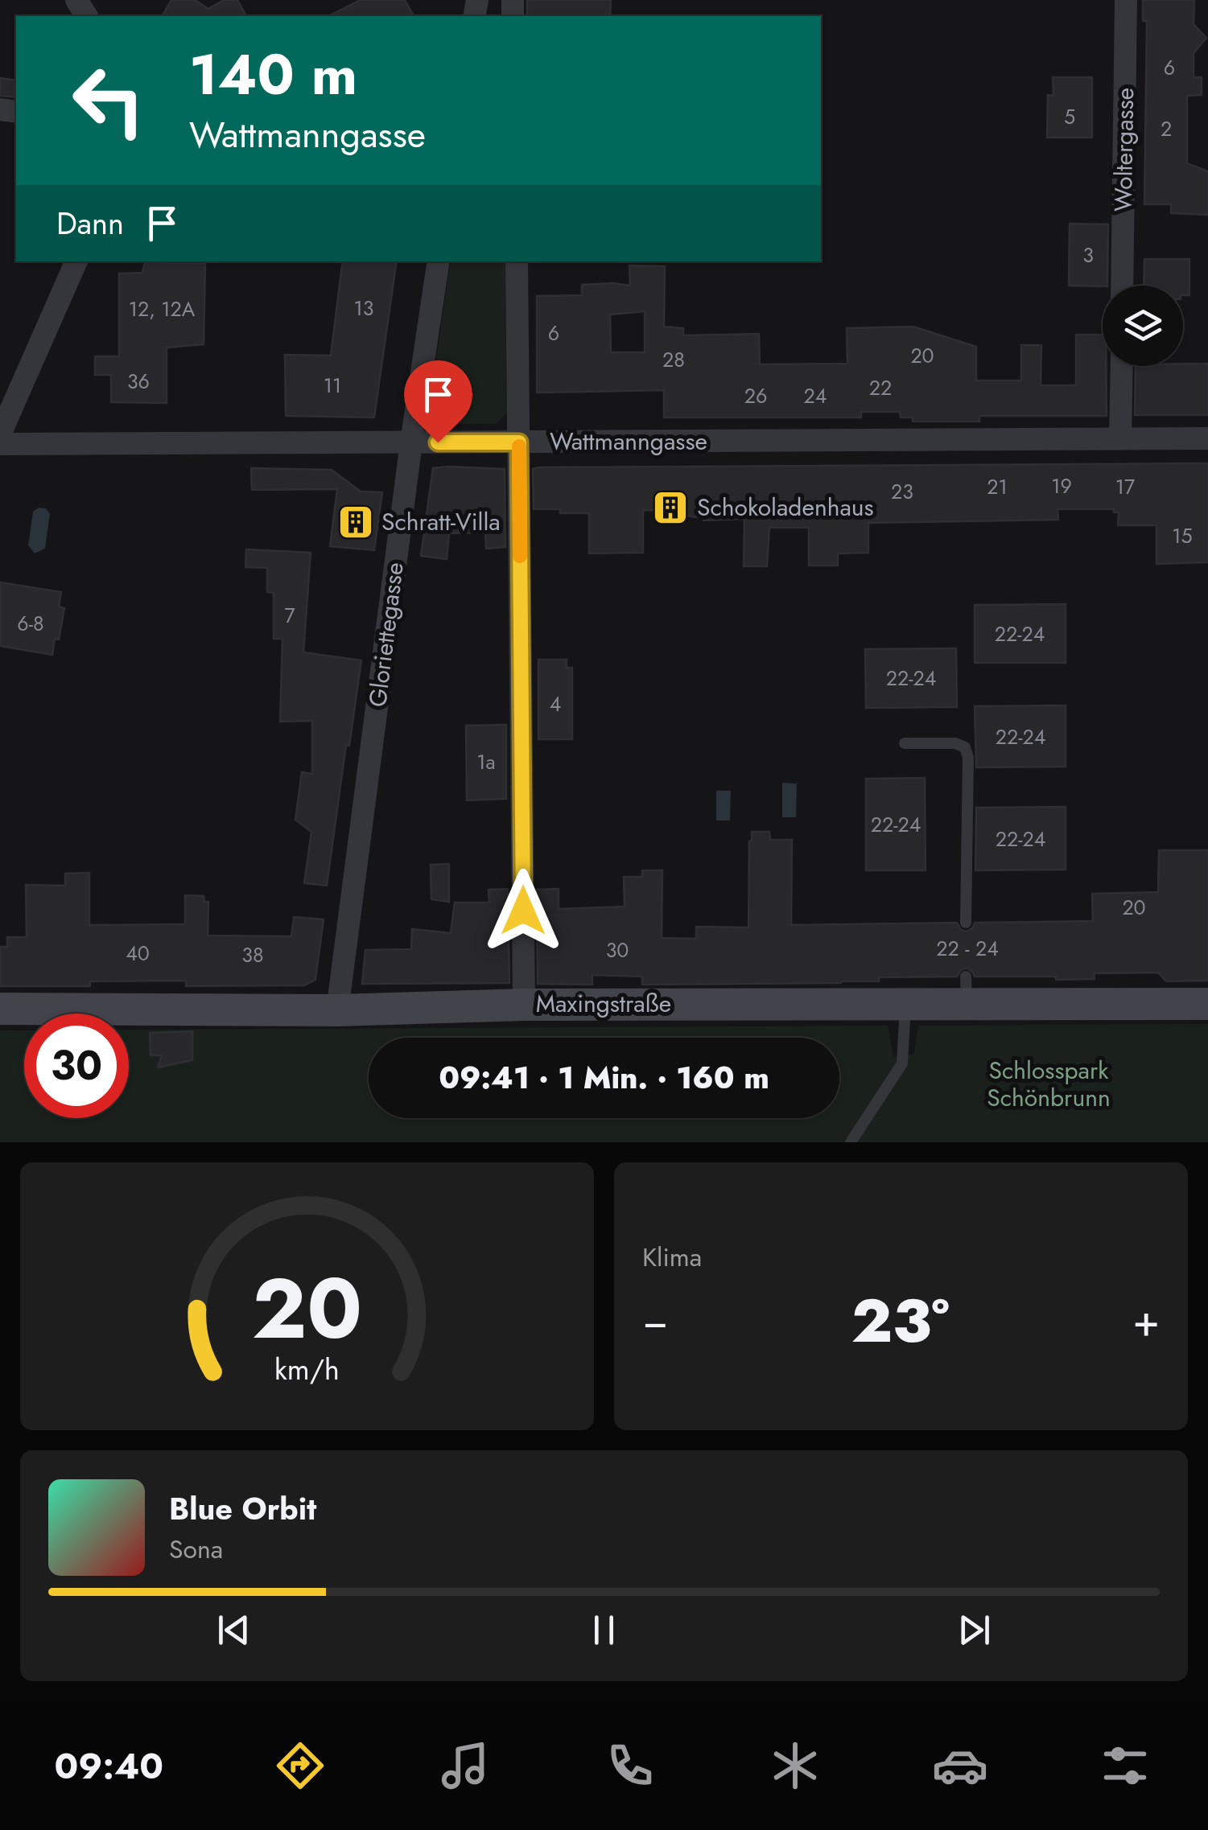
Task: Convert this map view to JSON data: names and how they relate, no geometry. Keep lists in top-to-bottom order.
{
  "streets": {
    "street": [
      "Woltergasse",
      "Wattmanngasse",
      "Gloriettegasse",
      "Maxingstraße"
    ]
  },
  "crossings": [
    ["Wattmanngasse", "Gloriettegasse"],
    ["Gloriettegasse", "Maxingstraße"]
  ],
  "parks": ["Schlosspark Schönbrunn"],
  "places": {
    "building": ["Schokoladenhaus", "Schratt-Villa"]
  },
  "house_numbers": [
    "6",
    "5",
    "2",
    "3",
    "13",
    "12, 12A",
    "6",
    "20",
    "28",
    "36",
    "11",
    "22",
    "26",
    "24",
    "19",
    "21",
    "17",
    "23",
    "15",
    "7",
    "6-8",
    "22-24",
    "22-24",
    "4",
    "22-24",
    "1a",
    "22-24",
    "22-24",
    "20",
    "22 - 24",
    "30",
    "40",
    "38"
  ],
  "page": {
    "turn": ["140 m", "Wattmanngasse"],
    "then": "Dann",
    "limit": "30",
    "trip": "09:41 · 1 Min. · 160 m",
    "tile": "Klima",
    "heat": ["−", "23°", "+"],
    "song": ["Blue Orbit", "Sona"],
    "tabs": "09:40",
    "gauge": ["20", "km/h"]
  }
}
